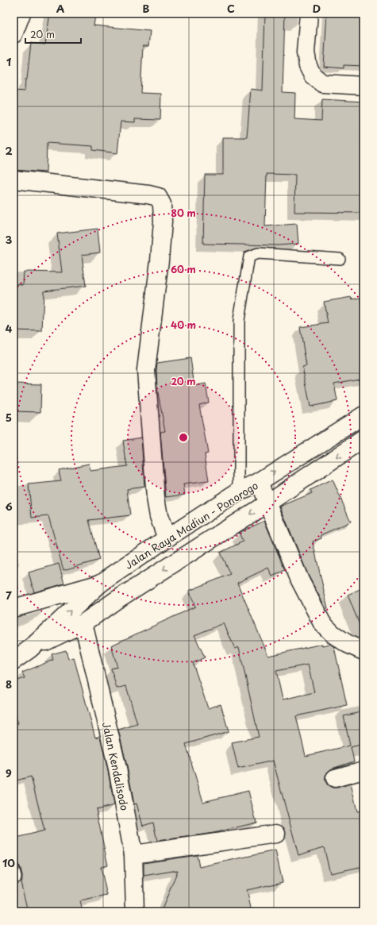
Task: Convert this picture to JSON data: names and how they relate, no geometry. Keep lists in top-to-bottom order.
{
  "streets": {
    "main road": ["Jalan Raya Madiun - Ponorogo", "Jalan Kendalisodo"]
  },
  "crossings": [
    ["Jalan Raya Madiun - Ponorogo", "Jalan Kendalisodo"]
  ],
  "scale_bar": "20 m",
  "grid": {
    "columns": [
      "A",
      "B",
      "C",
      "D"
    ],
    "rows": [
      "1",
      "2",
      "3",
      "4",
      "5",
      "6",
      "7",
      "8",
      "9",
      "10"
    ]
  },
  "rings": [
    "80 m",
    "60 m",
    "40 m",
    "20 m"
  ]
}
